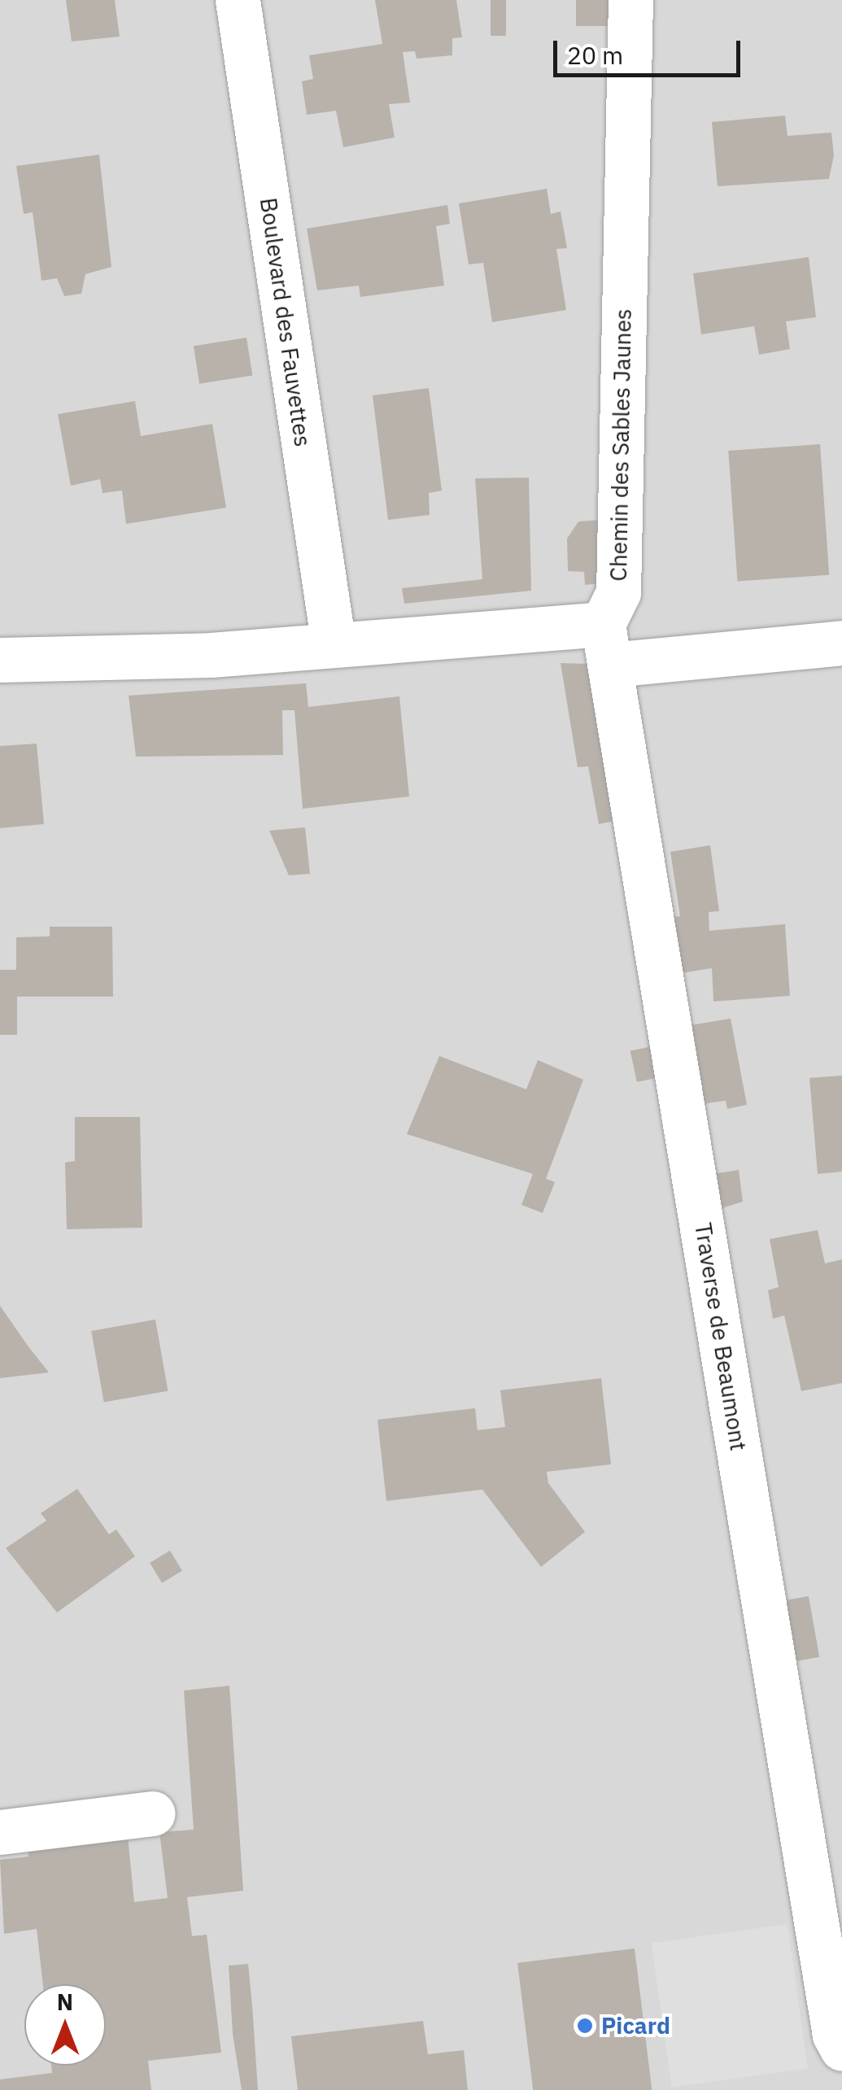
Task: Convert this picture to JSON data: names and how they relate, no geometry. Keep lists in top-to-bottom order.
{
  "streets": {
    "street": ["Boulevard des Fauvettes", "Chemin des Sables Jaunes", "Traverse de Beaumont"]
  },
  "crossings": [
    ["Chemin des Sables Jaunes", "Traverse de Beaumont"]
  ],
  "places": ["Picard"],
  "scale_bar": "20 m",
  "north": "top"
}
